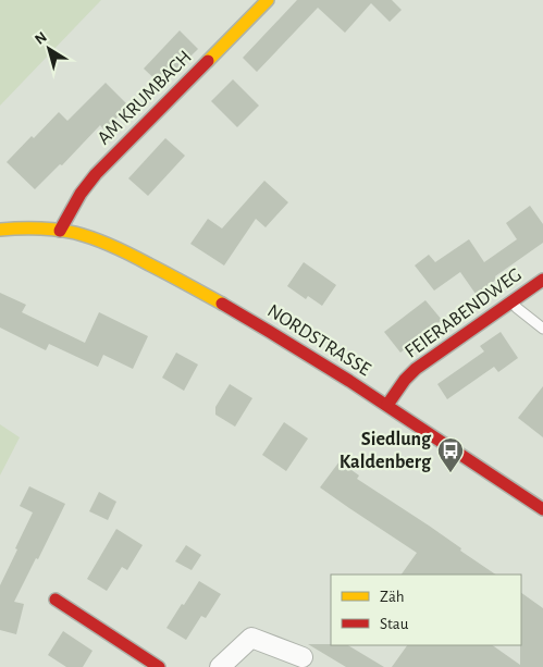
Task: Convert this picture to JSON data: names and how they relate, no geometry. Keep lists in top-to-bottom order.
{
  "streets": {
    "street": ["AM KRUMBACH", "FEIERABENDWEG", "NORDSTRASSE"]
  },
  "crossings": [
    ["AM KRUMBACH", "NORDSTRASSE"],
    ["FEIERABENDWEG", "NORDSTRASSE"]
  ],
  "places": {
    "bus stop": ["Siedlung Kaldenberg"]
  },
  "legend": ["Zäh", "Stau"],
  "north": "top left"
}
